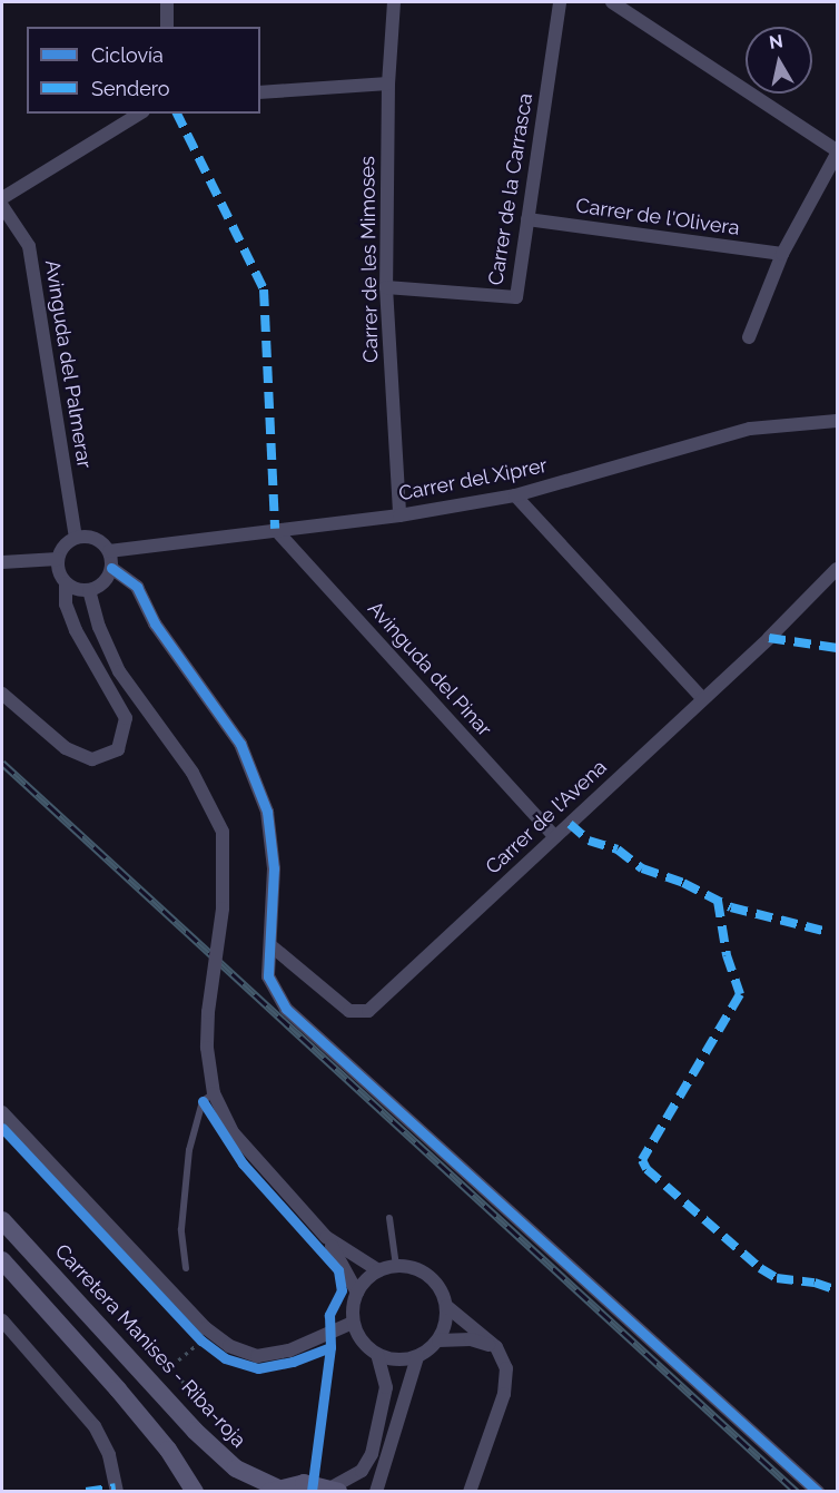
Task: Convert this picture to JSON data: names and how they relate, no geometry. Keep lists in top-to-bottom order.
{
  "streets": {
    "main road": ["Carretera Manises - Riba-roja"],
    "street": [
      "Carrer de la Carrasca",
      "Carrer de l'Olivera",
      "Carrer de les Mimoses",
      "Avinguda del Palmerar",
      "Carrer del Xiprer",
      "Avinguda del Pinar",
      "Carrer de l'Avena"
    ]
  },
  "crossings": [
    ["Carrer de la Carrasca", "Carrer de l'Olivera"],
    ["Carrer de la Carrasca", "Carrer de les Mimoses"],
    ["Carrer de les Mimoses", "Carrer del Xiprer"],
    ["Avinguda del Palmerar", "Carrer del Xiprer"],
    ["Carrer del Xiprer", "Avinguda del Pinar"],
    ["Avinguda del Pinar", "Carrer de l'Avena"]
  ],
  "legend": ["Ciclovía", "Sendero"],
  "north": "top"
}
